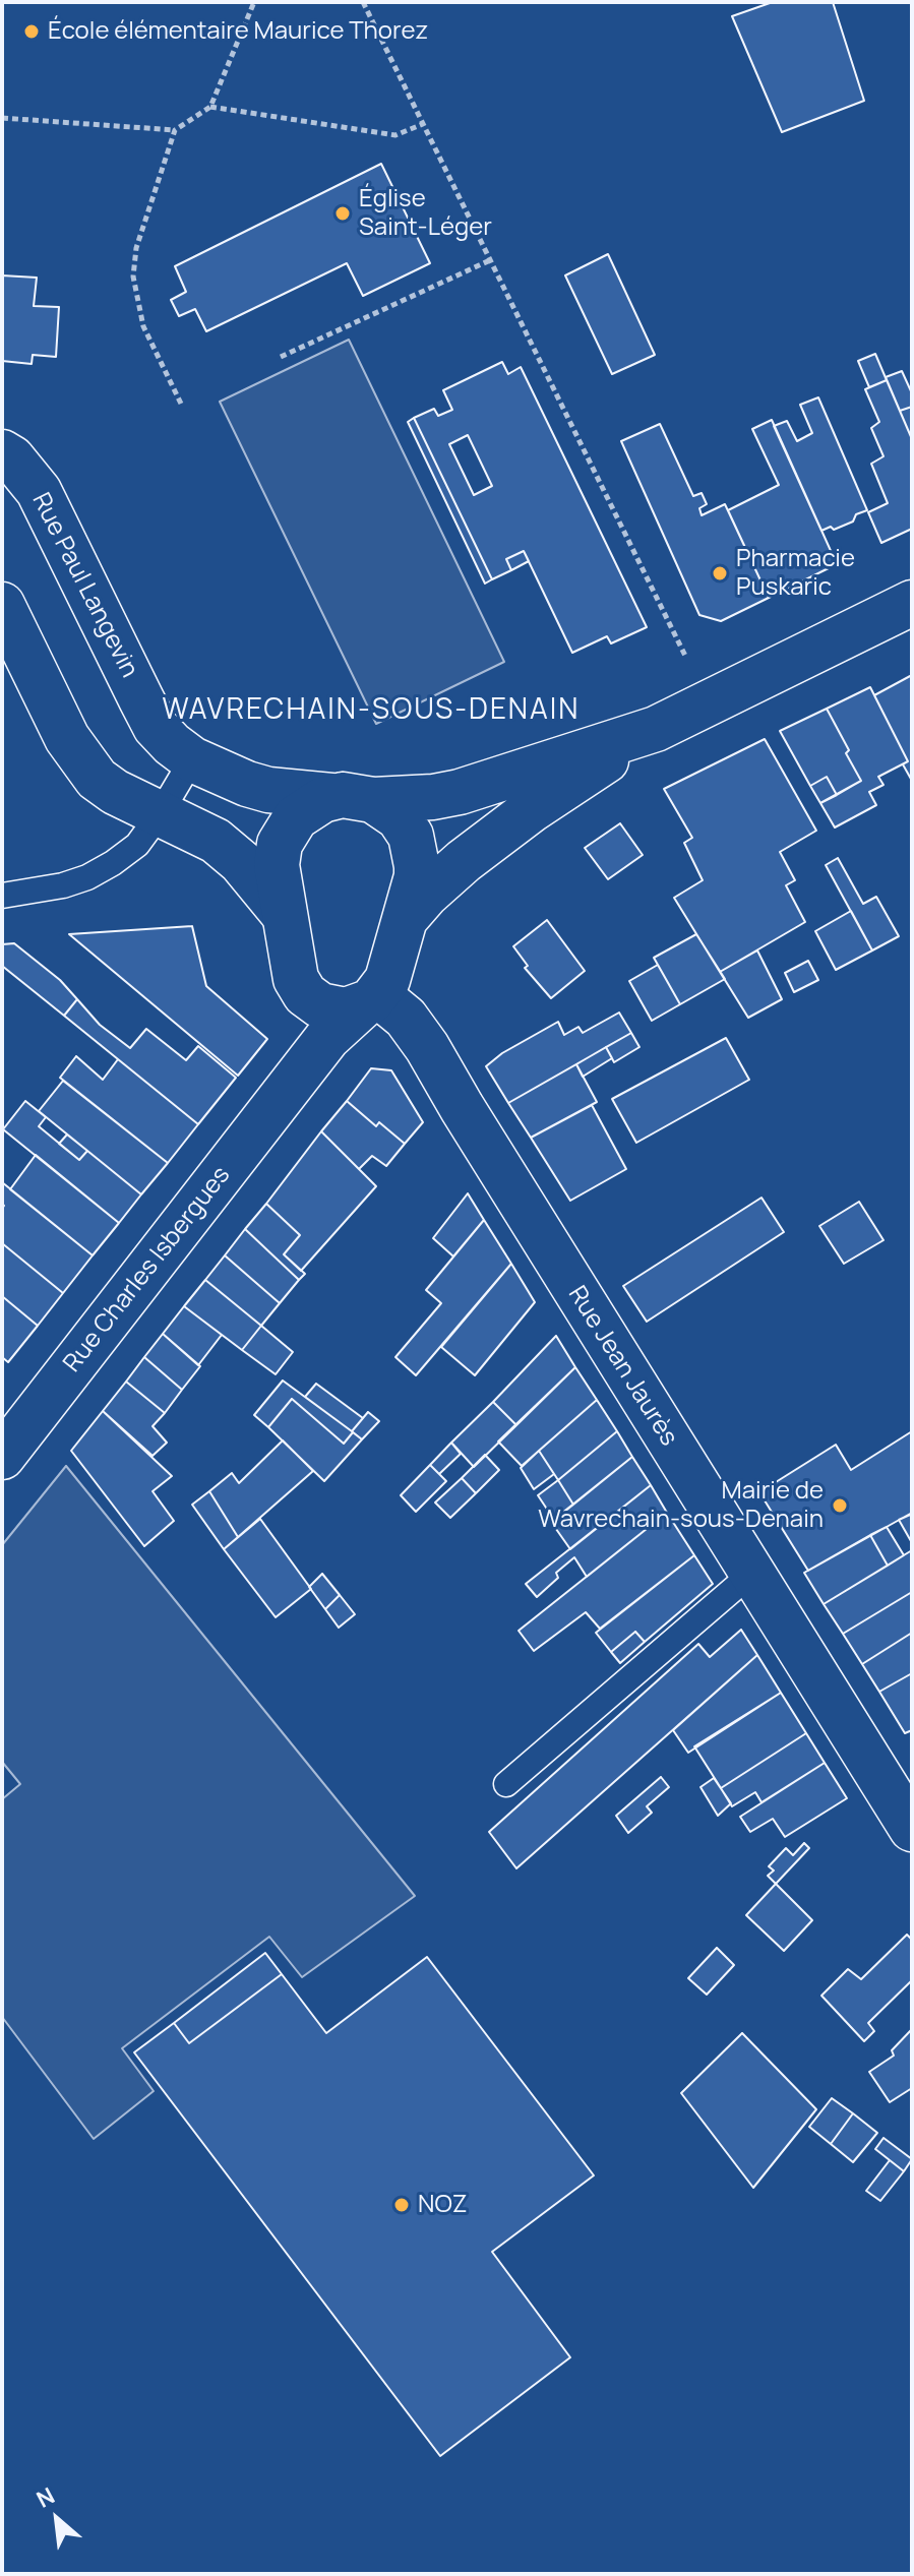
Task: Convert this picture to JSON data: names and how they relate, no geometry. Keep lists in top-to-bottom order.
{
  "streets": {
    "main road": ["Rue Paul Langevin", "Rue Charles Isbergues", "Rue Jean Jaurès"]
  },
  "crossings": [
    ["Rue Paul Langevin", "Rue Charles Isbergues"],
    ["Rue Paul Langevin", "Rue Jean Jaurès"],
    ["Rue Charles Isbergues", "Rue Jean Jaurès"]
  ],
  "districts": ["WAVRECHAIN-SOUS-DENAIN"],
  "places": [
    "École élémentaire Maurice Thorez",
    "Église Saint-Léger",
    "Pharmacie Puskaric",
    "Mairie de Wavrechain-sous-Denain",
    "NOZ"
  ],
  "north": "top left"
}
